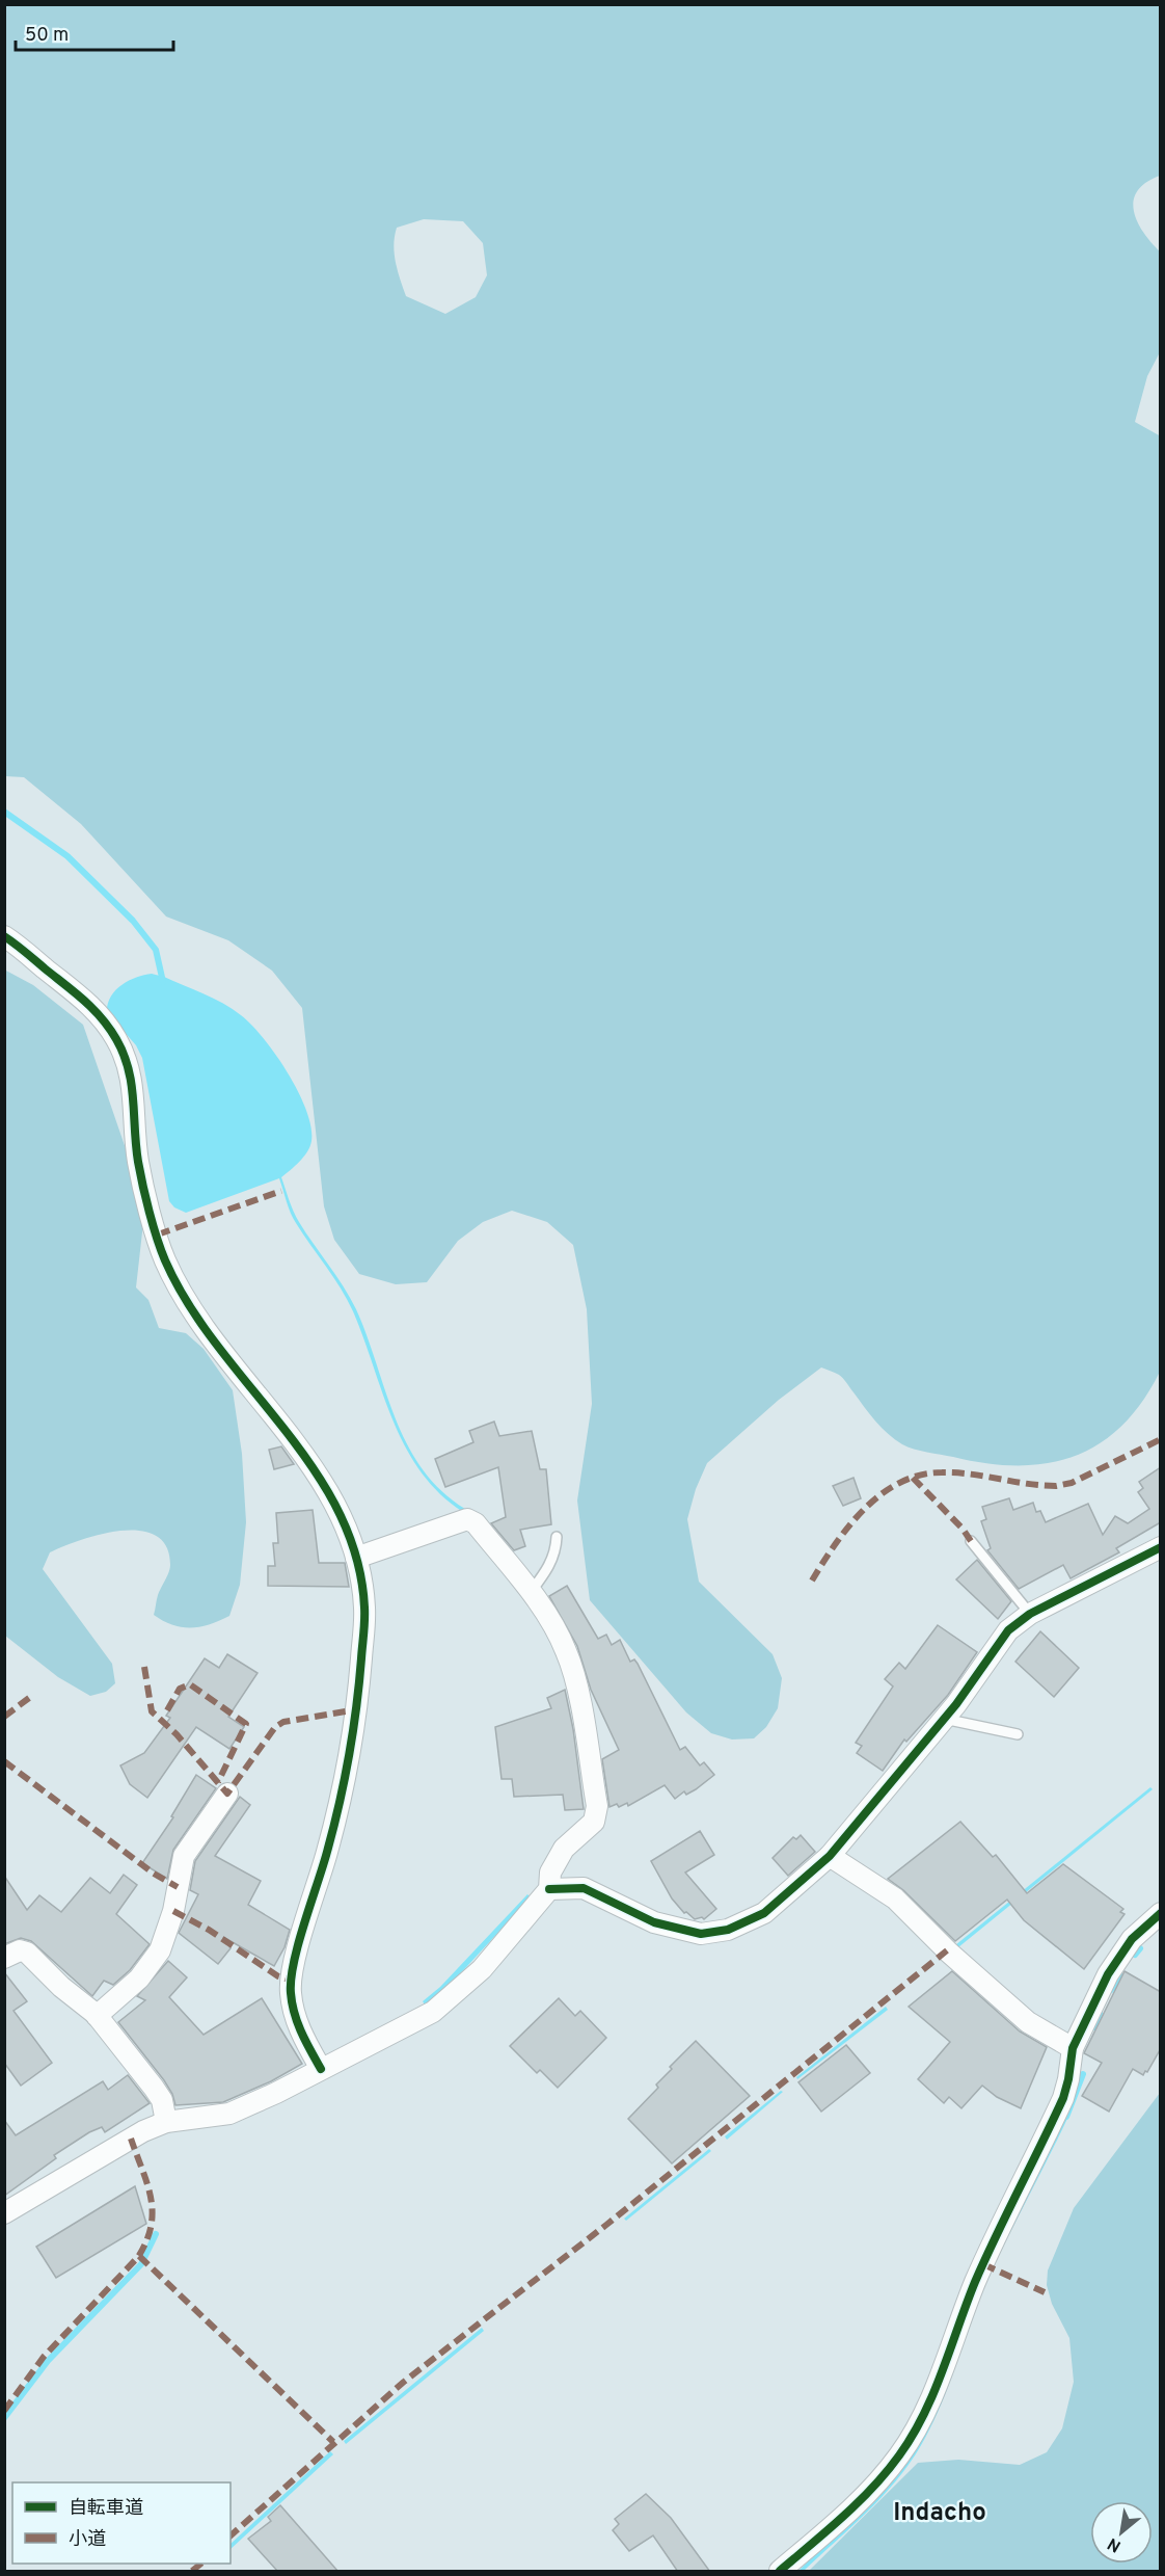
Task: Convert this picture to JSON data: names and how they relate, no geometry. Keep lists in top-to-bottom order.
{
  "districts": ["Indacho"],
  "legend": ["自転車道", "小道"],
  "scale_bar": "50 m",
  "north": "bottom left"
}
